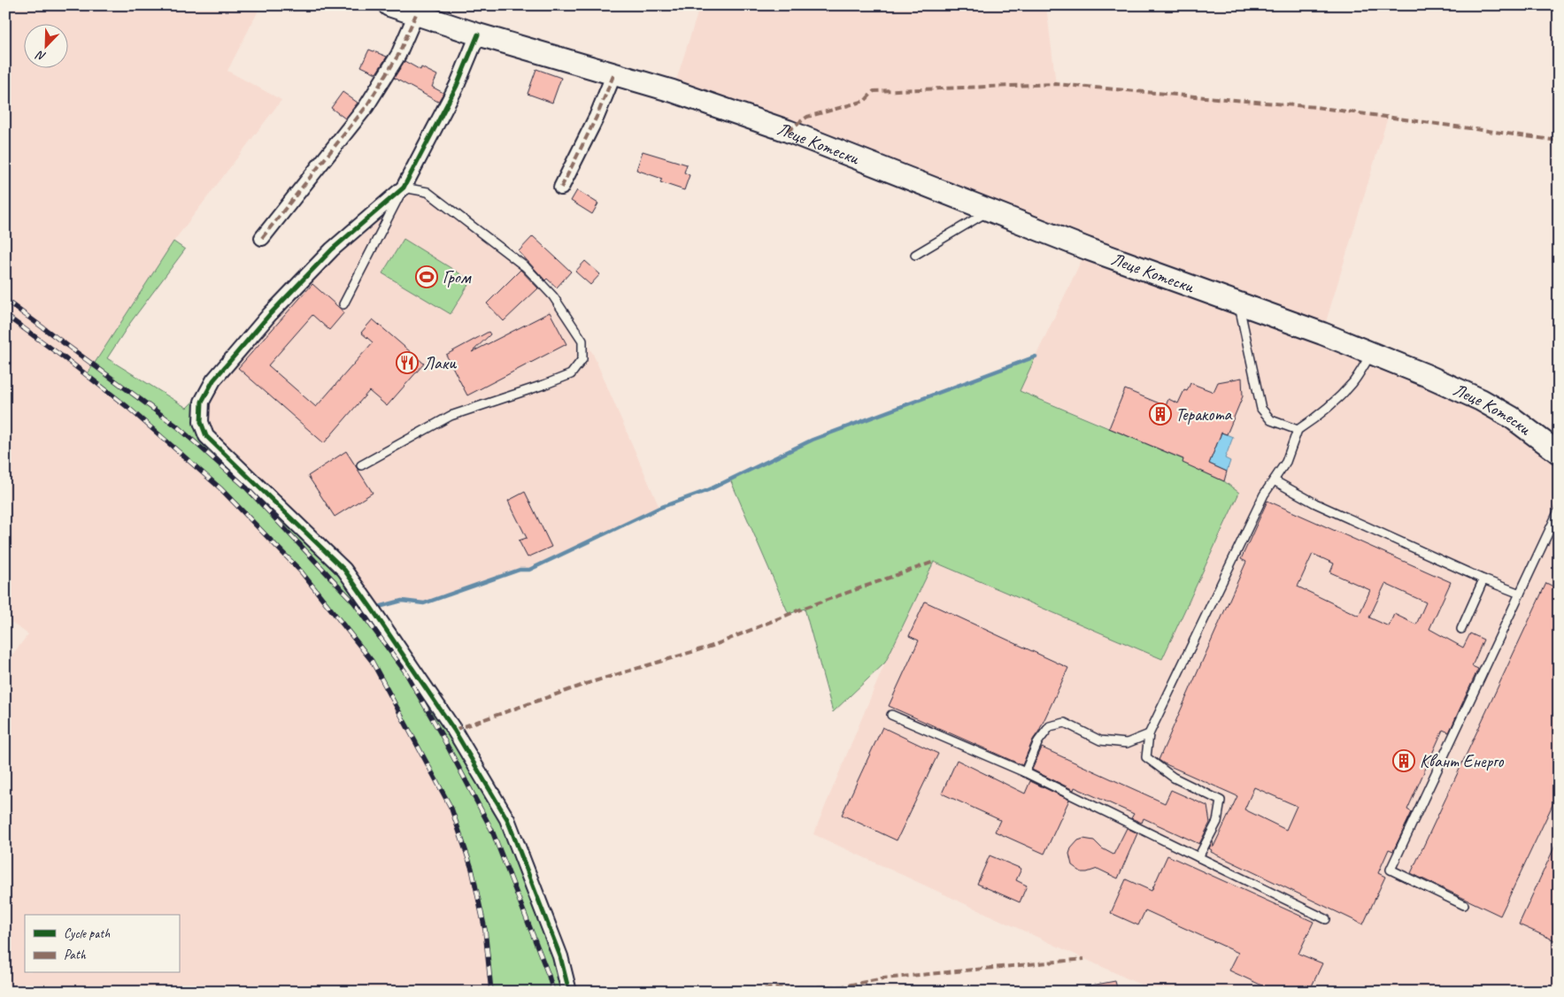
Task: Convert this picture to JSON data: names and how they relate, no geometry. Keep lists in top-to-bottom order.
{
  "streets": {
    "main road": ["Леце Котески"]
  },
  "places": {
    "sports": ["Гром"],
    "restaurant": ["Лаки"],
    "building": ["Теракота", "Квант Енерго"]
  },
  "legend": ["Cycle path", "Path"],
  "north": "bottom left"
}
